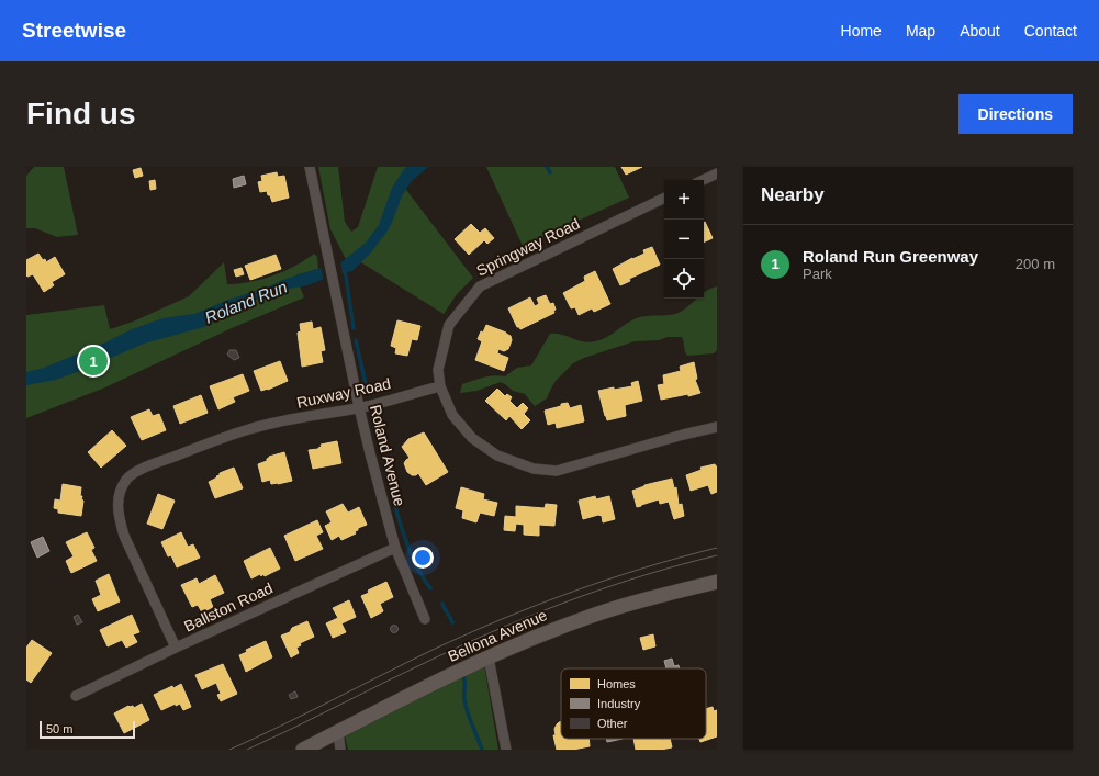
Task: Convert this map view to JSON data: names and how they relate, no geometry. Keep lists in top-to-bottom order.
{
  "streets": {
    "street": [
      "Springway Road",
      "Ruxway Road",
      "Roland Avenue",
      "Ballston Road",
      "Bellona Avenue"
    ]
  },
  "crossings": [
    ["Springway Road", "Ruxway Road"],
    ["Ruxway Road", "Roland Avenue"],
    ["Ruxway Road", "Ballston Road"],
    ["Roland Avenue", "Ballston Road"]
  ],
  "water": ["Roland Run"],
  "legend": ["Homes", "Industry", "Other"],
  "scale_bar": "50 m",
  "page": {
    "header": "Streetwise",
    "nav": [
      "Home",
      "Map",
      "About",
      "Contact"
    ],
    "buttons": "Directions",
    "title": "Find us",
    "heading": "Nearby",
    "map_buttons": ["+", "−"],
    "list": [
      {
        "mark": "1",
        "name": "Roland Run Greenway",
        "note": "Park",
        "value": "200 m"
      }
    ],
    "pins": "1",
    "scale": "50 m"
  }
}
